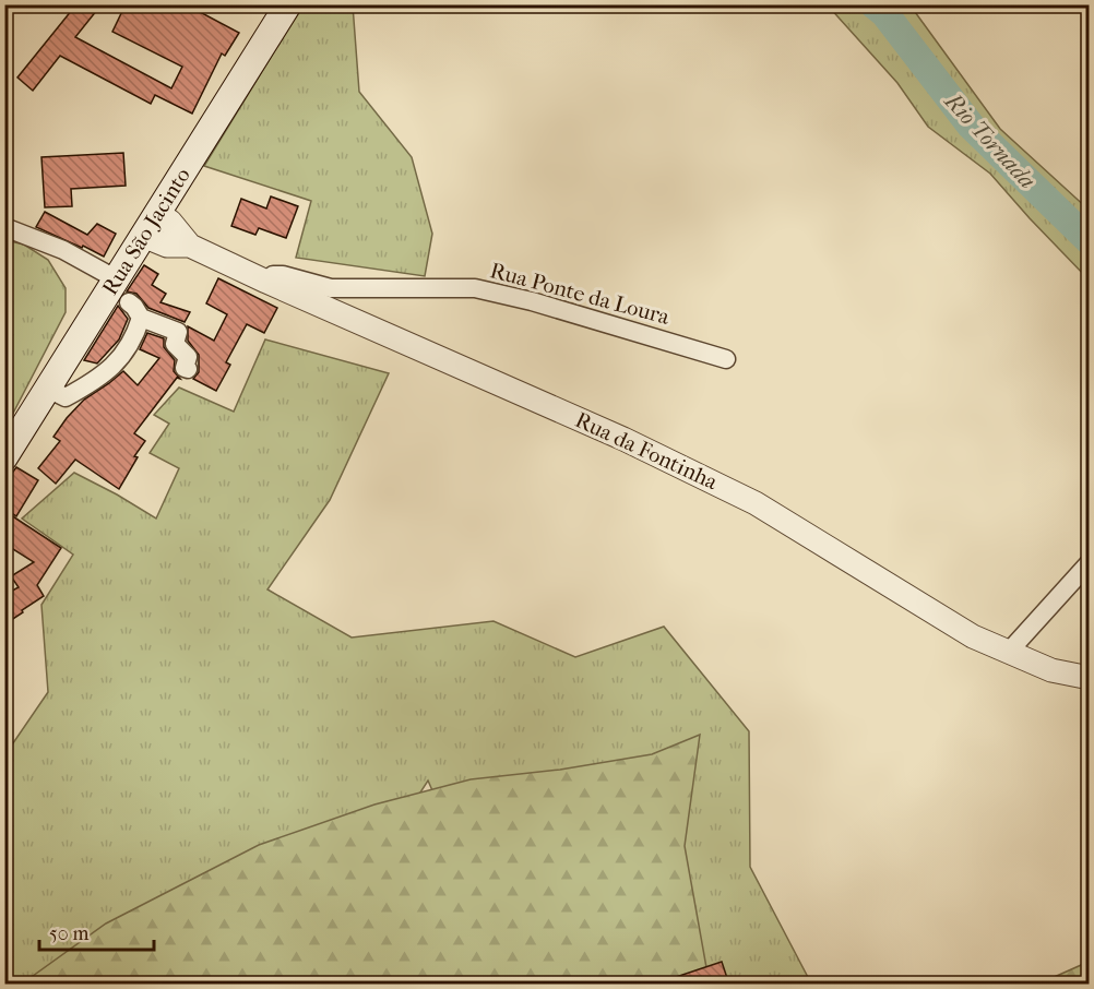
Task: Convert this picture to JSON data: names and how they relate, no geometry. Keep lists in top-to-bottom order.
{
  "streets": {
    "main road": ["Rua São Jacinto"],
    "street": ["Rua Ponte da Loura", "Rua da Fontinha"]
  },
  "crossings": [
    ["Rua São Jacinto", "Rua da Fontinha"],
    ["Rua Ponte da Loura", "Rua da Fontinha"]
  ],
  "water": ["Rio Tornada"],
  "scale_bar": "50 m"
}
